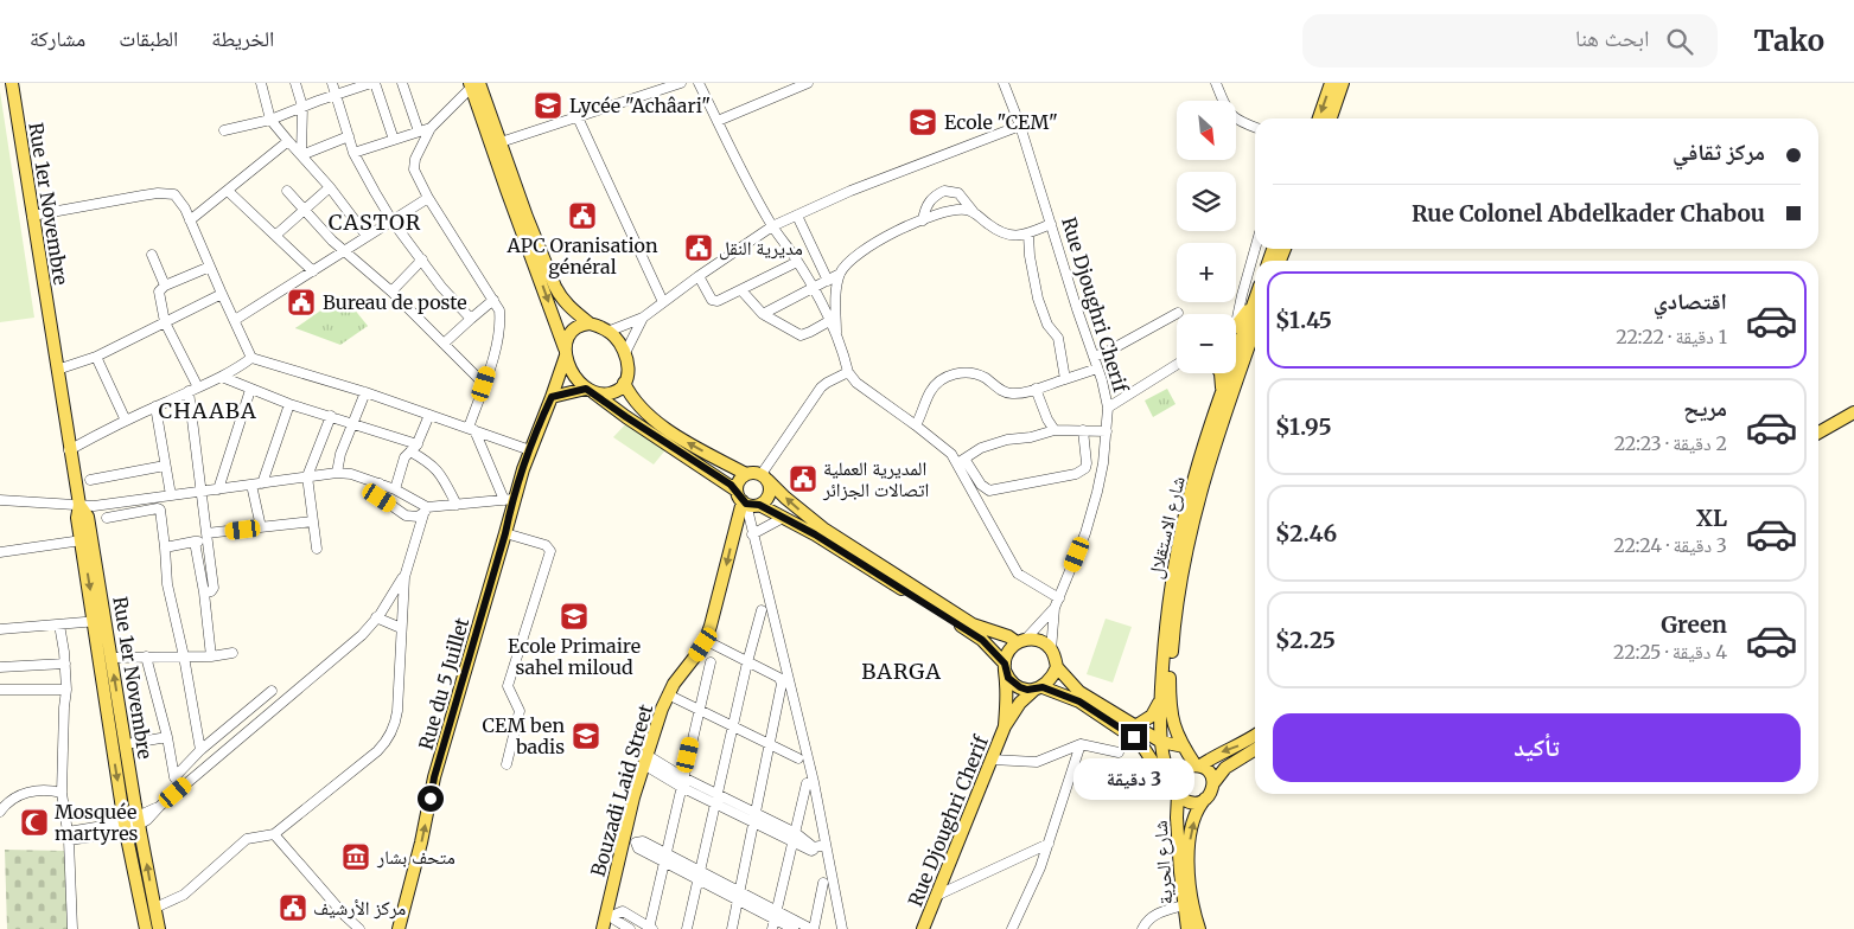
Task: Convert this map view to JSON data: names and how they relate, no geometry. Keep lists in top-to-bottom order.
{
  "streets": {
    "main road": [
      "Rue 1er Novembre",
      "Rue Djoughri Cherif",
      "شارع الاستقلال",
      "Rue du 5 Juillet",
      "Bouzadi Laid Street",
      "شارع الحرية"
    ]
  },
  "crossings": [
    ["شارع الاستقلال", "شارع الحرية"]
  ],
  "one_way": ["Rue du 5 Juillet", "Bouzadi Laid Street"],
  "districts": ["CASTOR", "CHAABA", "BARGA"],
  "places": {
    "school or university": [
      "Lycée \"Achâari\"",
      "Ecole \"CEM\"",
      "Ecole Primaire sahel miloud",
      "CEM ben badis"
    ],
    "public building": [
      "APC Oranisation général",
      "مديرية النقل",
      "Bureau de poste",
      "المديرية العملية اتصالات الجزائر",
      "مركز الأرشيف"
    ],
    "mosque": ["Mosquée martyres"],
    "museum": ["متحف بشار"]
  },
  "north": "bottom right",
  "page": {
    "header": "Tako",
    "search": "ابحث هنا",
    "nav": ["الخريطة", "الطبقات", "مشاركة"],
    "map_buttons": ["+", "−"],
    "banner": ["مركز ثقافي", "Rue Colonel Abdelkader Chabou"],
    "list": [
      {
        "name": "اقتصادي",
        "note": "1 دقيقة · 22:22",
        "value": "$1.45"
      },
      {
        "name": "مريح",
        "note": "2 دقيقة · 22:23",
        "value": "$1.95"
      },
      {
        "name": "XL",
        "note": "3 دقيقة · 22:24",
        "value": "$2.46"
      },
      {
        "name": "Green",
        "note": "4 دقيقة · 22:25",
        "value": "$2.25"
      }
    ],
    "buttons": "تأكيد",
    "bubble": "3 دقيقة"
  }
}
